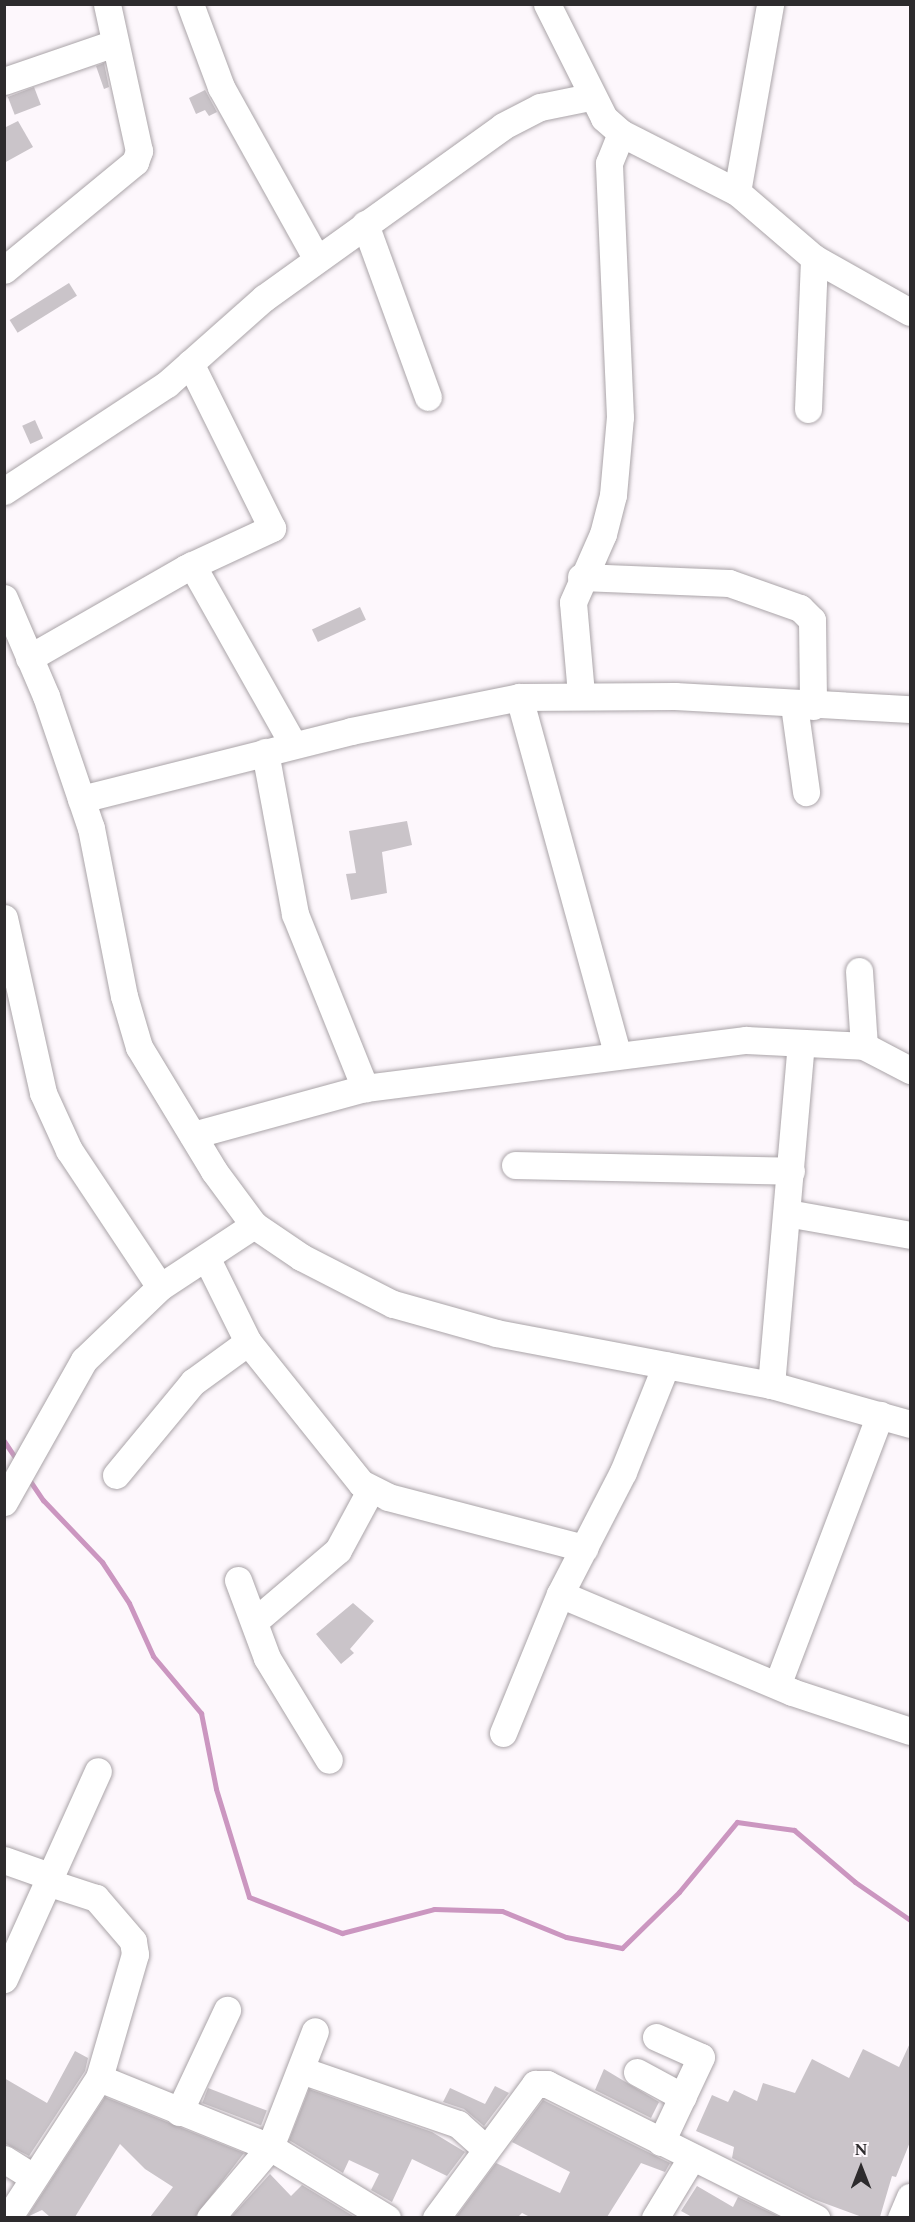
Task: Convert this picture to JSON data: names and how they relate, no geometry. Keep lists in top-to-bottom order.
{
  "north": "top"
}
